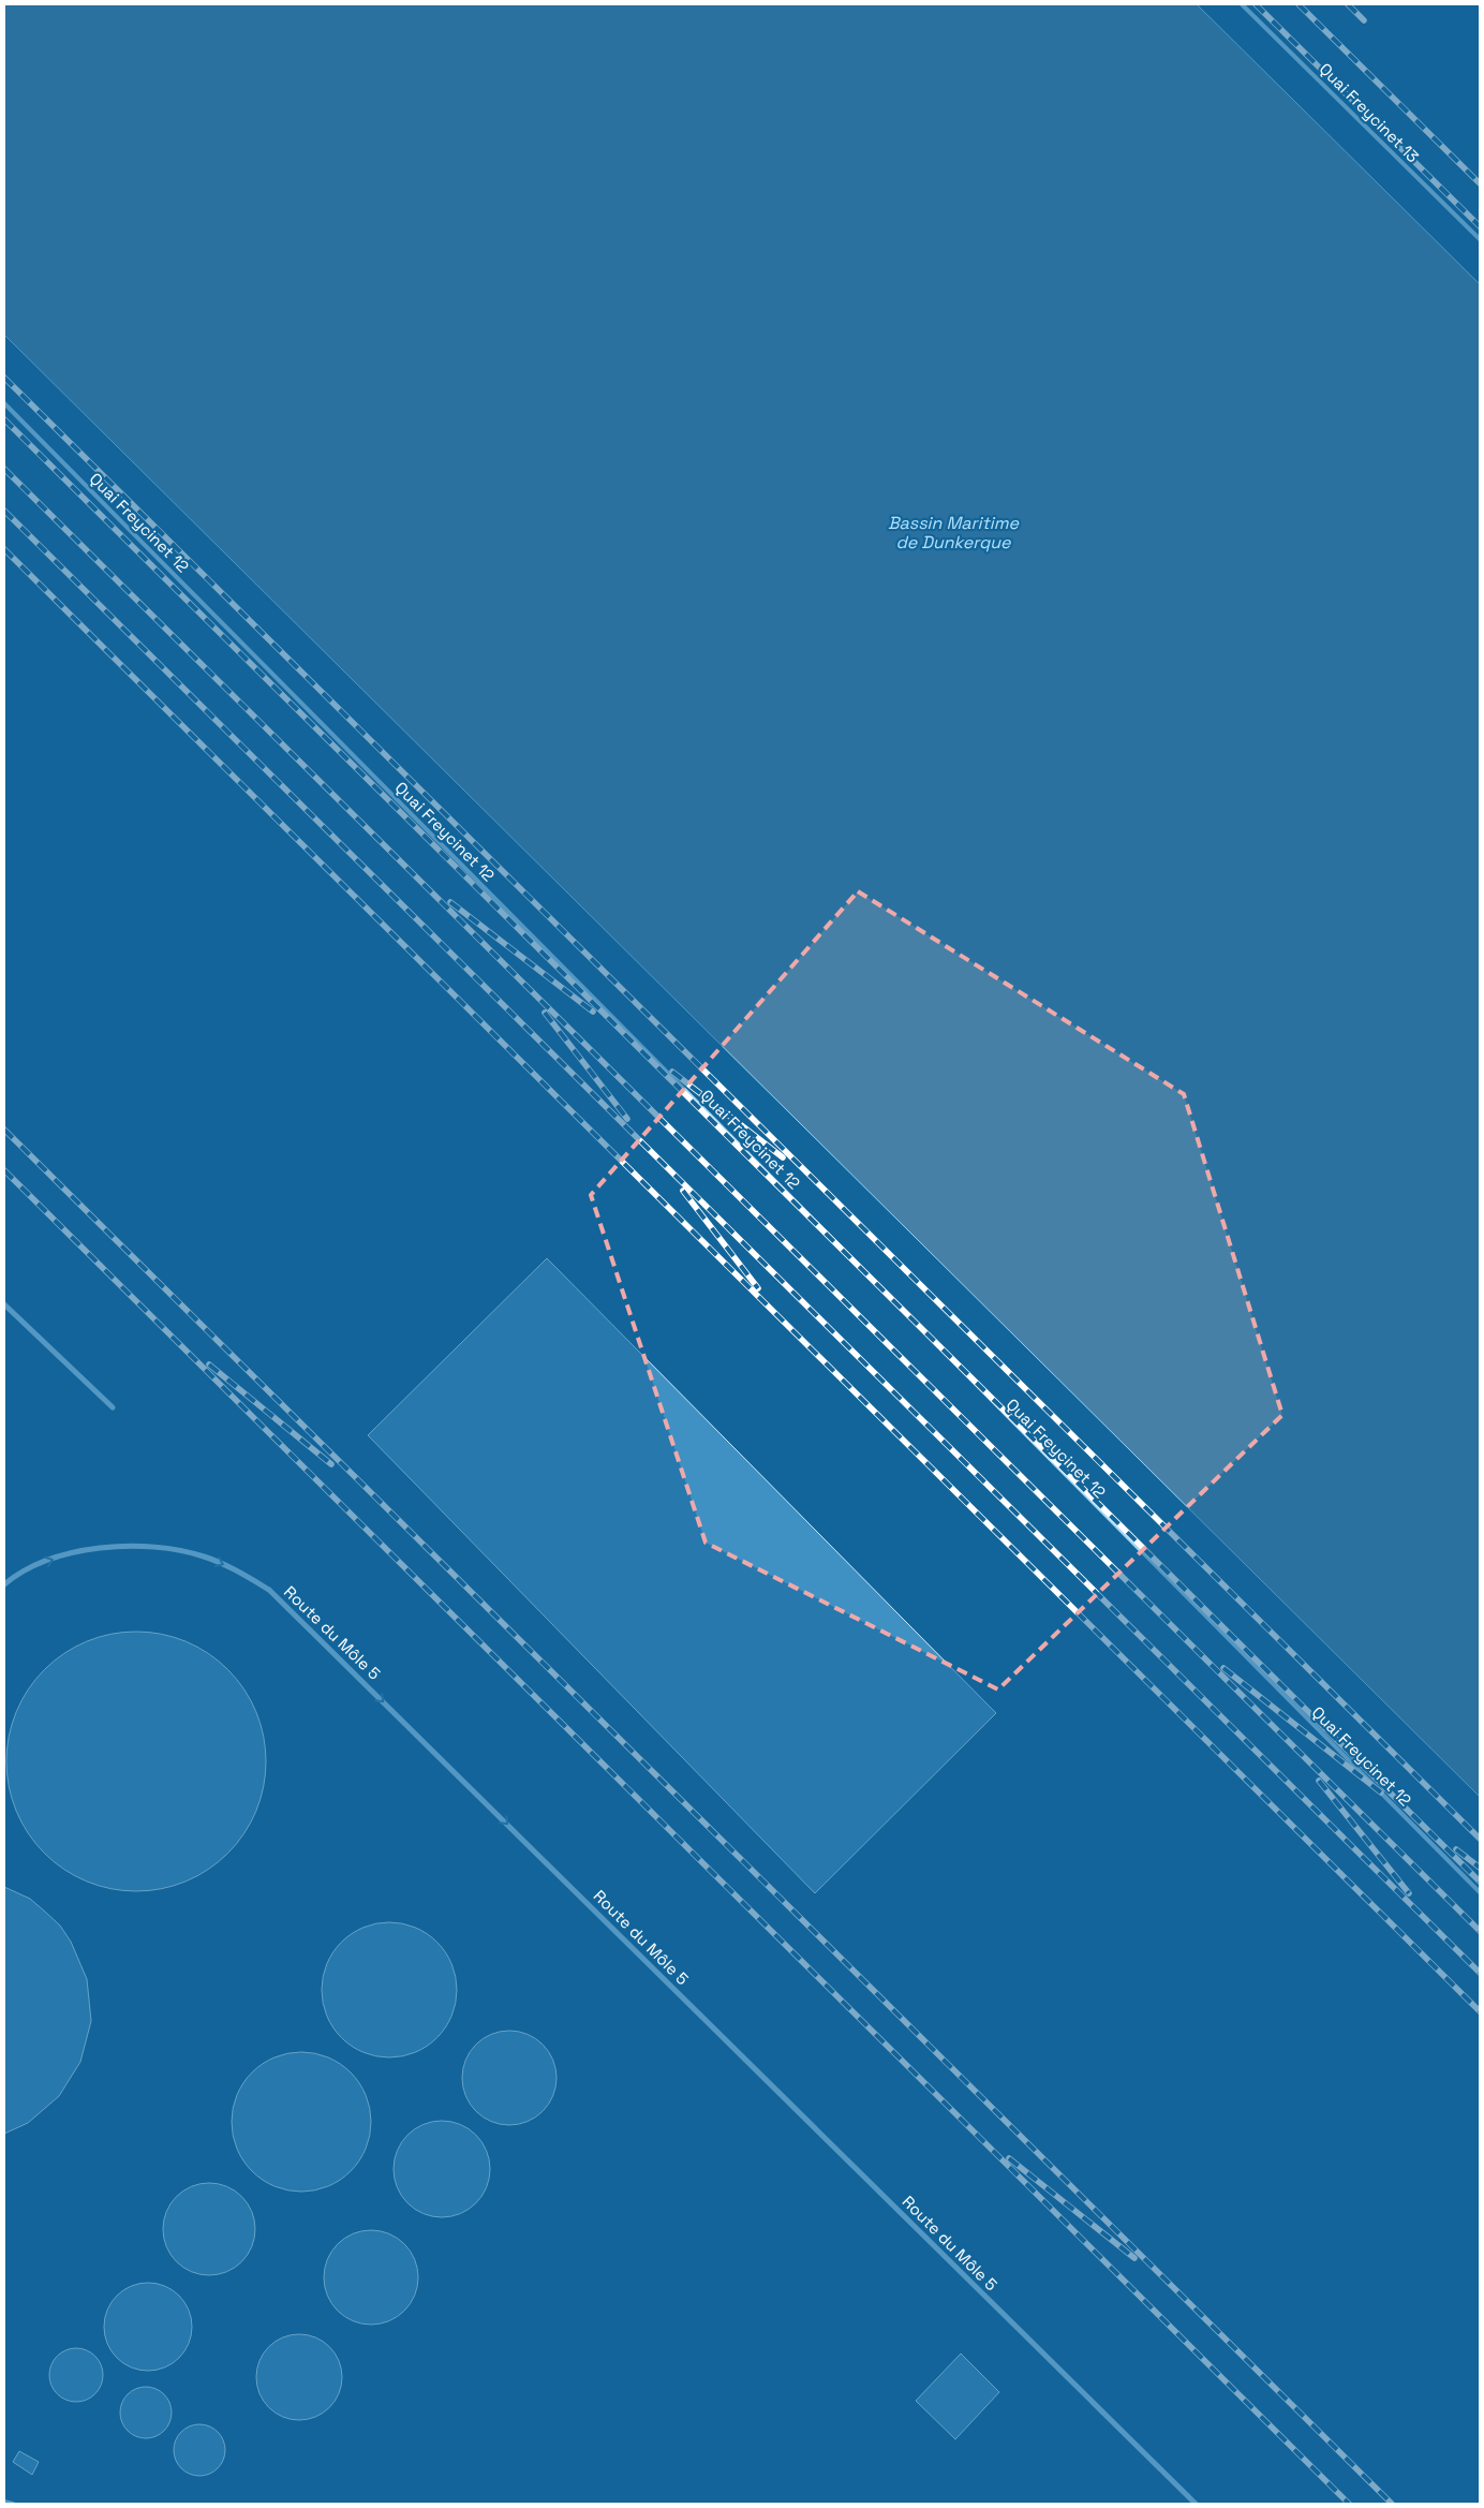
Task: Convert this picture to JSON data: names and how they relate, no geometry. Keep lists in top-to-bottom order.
{
  "streets": {
    "street": ["Route du Môle 5"],
    "lane": ["Quai Freycinet 13", "Quai Freycinet 12"]
  },
  "one_way": ["Route du Môle 5"],
  "water": ["Bassin Maritime de Dunkerque"]
}
